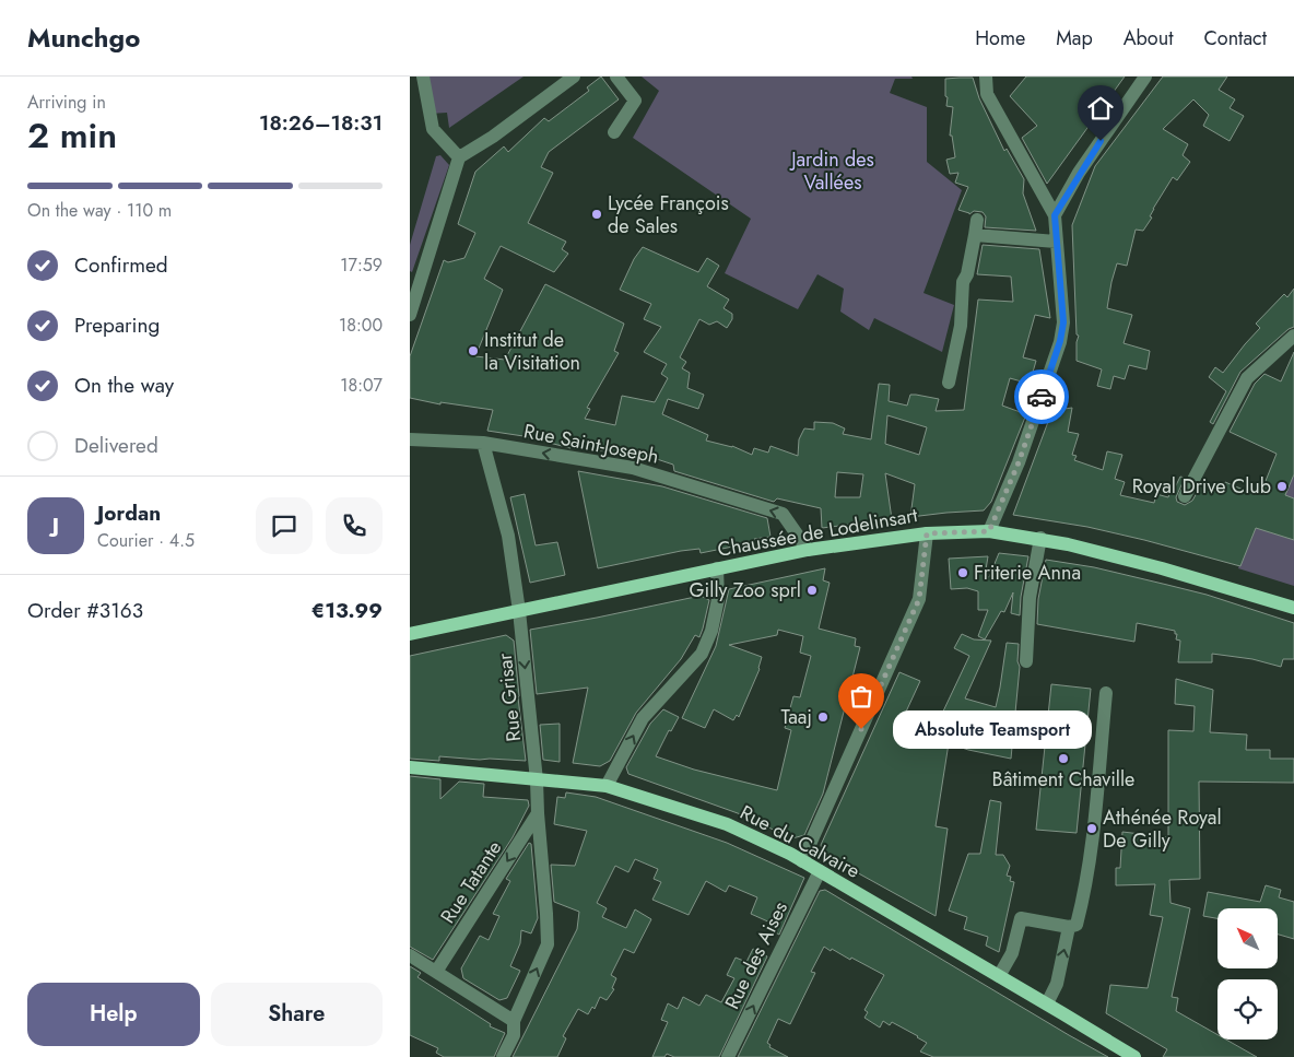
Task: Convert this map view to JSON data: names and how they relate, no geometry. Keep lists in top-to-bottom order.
{
  "streets": {
    "main road": ["Chaussée de Lodelinsart", "Rue du Calvaire"],
    "street": [
      "Rue Saint-Joseph",
      "Rue Grisar",
      "Rue Tatante",
      "Rue des Aises"
    ]
  },
  "crossings": [
    ["Rue Saint-Joseph", "Chaussée de Lodelinsart"],
    ["Rue Saint-Joseph", "Rue Grisar"],
    ["Chaussée de Lodelinsart", "Rue Grisar"],
    ["Rue Grisar", "Rue du Calvaire"],
    ["Rue Grisar", "Rue Tatante"],
    ["Rue du Calvaire", "Rue des Aises"]
  ],
  "one_way": ["Rue Saint-Joseph", "Rue Tatante", "Rue des Aises"],
  "parks": ["Jardin des Vallées"],
  "places": [
    "Lycée François de Sales",
    "Institut de la Visitation",
    "Royal Drive Club",
    "Friterie Anna",
    "Gilly Zoo sprl",
    "Taaj",
    "Absolute Teamsport",
    "Bâtiment Chaville",
    "Athénée Royal De Gilly"
  ],
  "north": "top left",
  "page": {
    "header": "Munchgo",
    "nav": [
      "Home",
      "Map",
      "About",
      "Contact"
    ],
    "heading": ["2 min", "Arriving in", "18:26–18:31"],
    "panel": [
      "Jordan",
      "Courier · 4.5",
      "Order #3163",
      "€13.99"
    ],
    "bar": "On the way · 110 m",
    "list": [
      ["Confirmed", "17:59"],
      ["Preparing", "18:00"],
      ["On the way", "18:07"],
      "Delivered"
    ],
    "round": "J",
    "bubble": "Absolute Teamsport",
    "buttons": ["Help", "Share"]
  }
}
